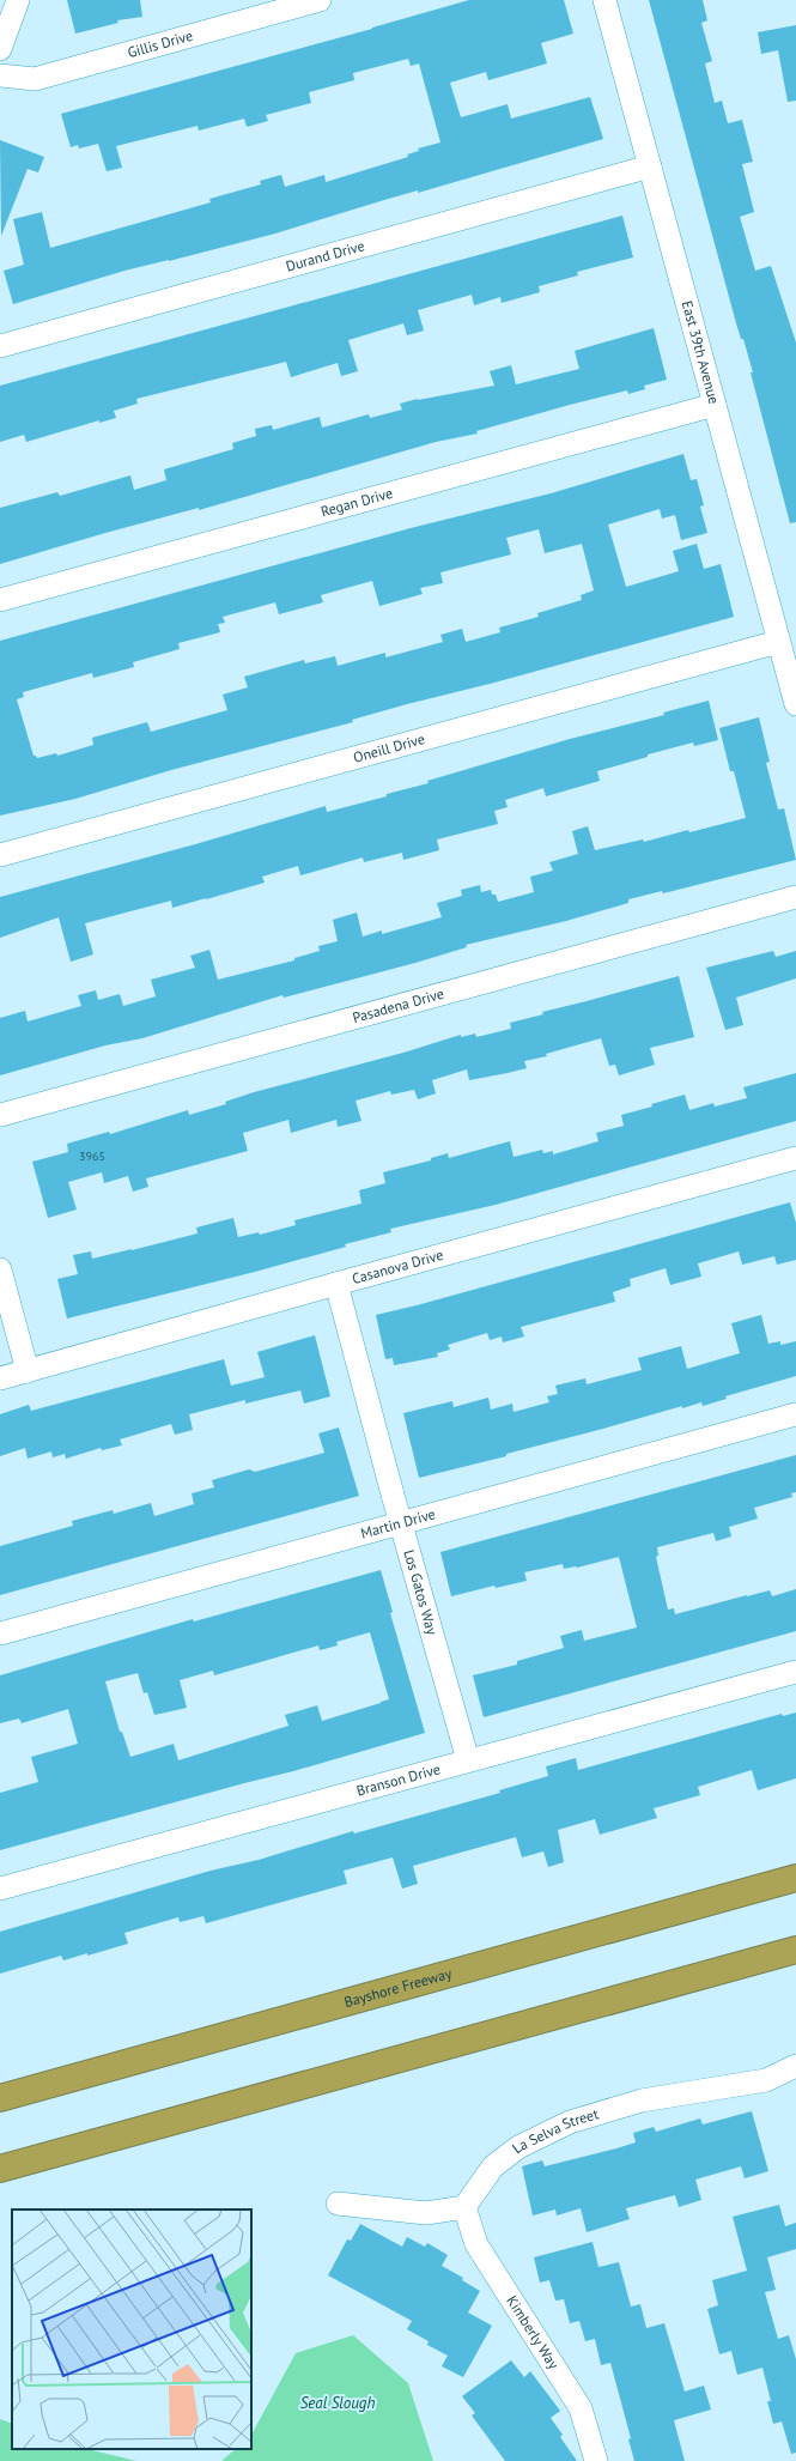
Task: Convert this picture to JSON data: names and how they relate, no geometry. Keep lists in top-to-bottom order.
{
  "streets": {
    "highway": ["Bayshore Freeway"],
    "street": [
      "Gillis Drive",
      "Durand Drive",
      "East 39th Avenue",
      "Regan Drive",
      "Oneill Drive",
      "Pasadena Drive",
      "Casanova Drive",
      "Martin Drive",
      "Los Gatos Way",
      "Branson Drive",
      "La Selva Street",
      "Kimberly Way"
    ]
  },
  "crossings": [
    ["Durand Drive", "East 39th Avenue"],
    ["East 39th Avenue", "Regan Drive"],
    ["East 39th Avenue", "Oneill Drive"],
    ["Casanova Drive", "Los Gatos Way"],
    ["Martin Drive", "Los Gatos Way"],
    ["Los Gatos Way", "Branson Drive"],
    ["La Selva Street", "Kimberly Way"]
  ],
  "water": ["Seal Slough"],
  "house_numbers": ["3965"]
}
